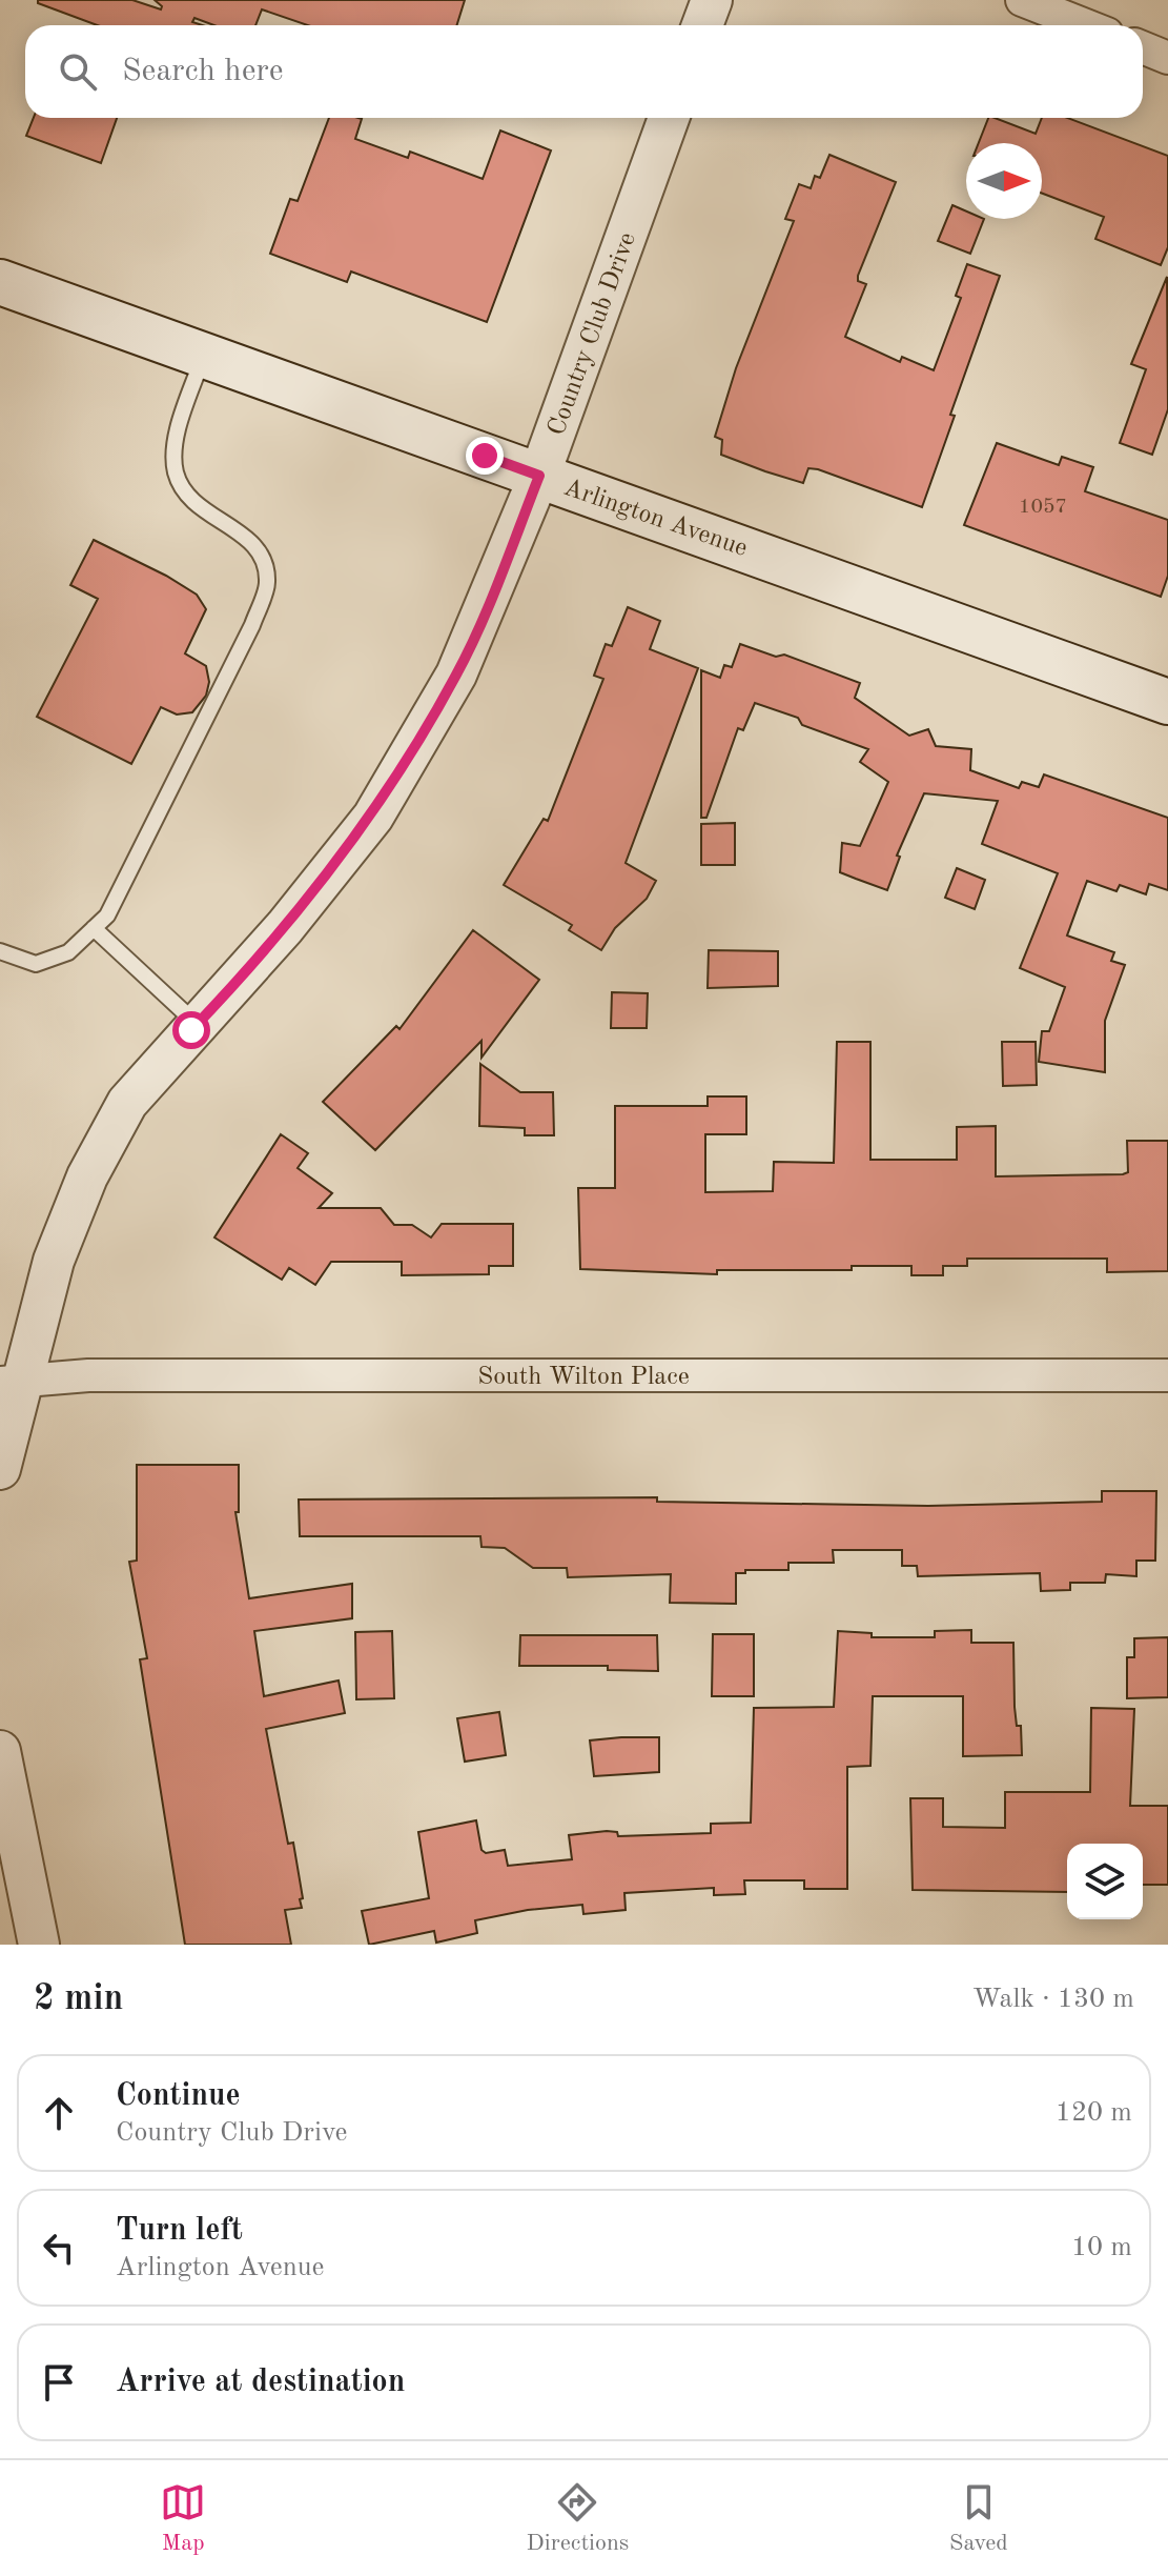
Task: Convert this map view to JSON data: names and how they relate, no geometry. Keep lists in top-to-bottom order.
{
  "streets": {
    "main road": ["Arlington Avenue"],
    "street": ["Country Club Drive", "South Wilton Place"]
  },
  "crossings": [
    ["Country Club Drive", "Arlington Avenue"],
    ["Country Club Drive", "South Wilton Place"]
  ],
  "house_numbers": ["1057"],
  "north": "right",
  "page": {
    "search": "Search here",
    "heading": ["2 min", "Walk · 130 m"],
    "list": [
      ["Continue", "Country Club Drive", "120 m"],
      ["Turn left", "Arlington Avenue", "10 m"],
      "Arrive at destination"
    ],
    "nav": ["Map", "Directions", "Saved"]
  }
}
